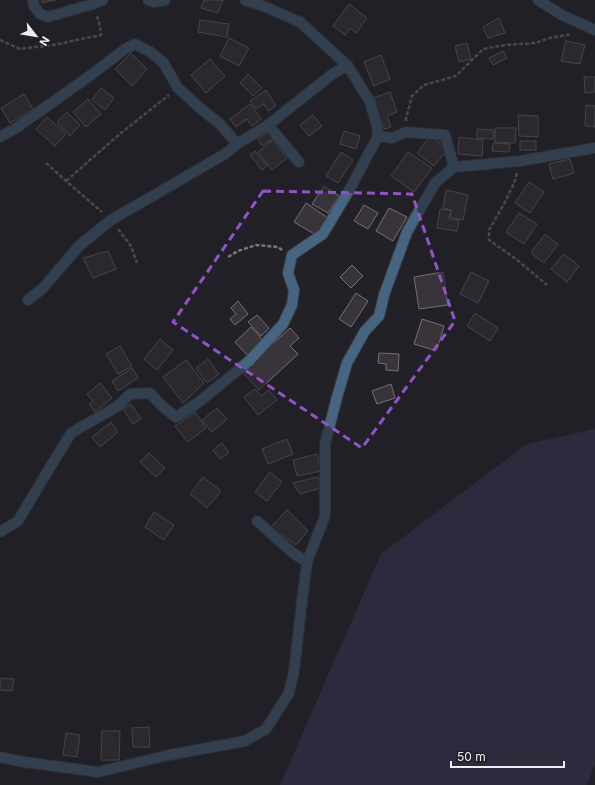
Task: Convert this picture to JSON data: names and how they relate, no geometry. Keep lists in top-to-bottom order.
{
  "scale_bar": "50 m",
  "north": "bottom right"
}
